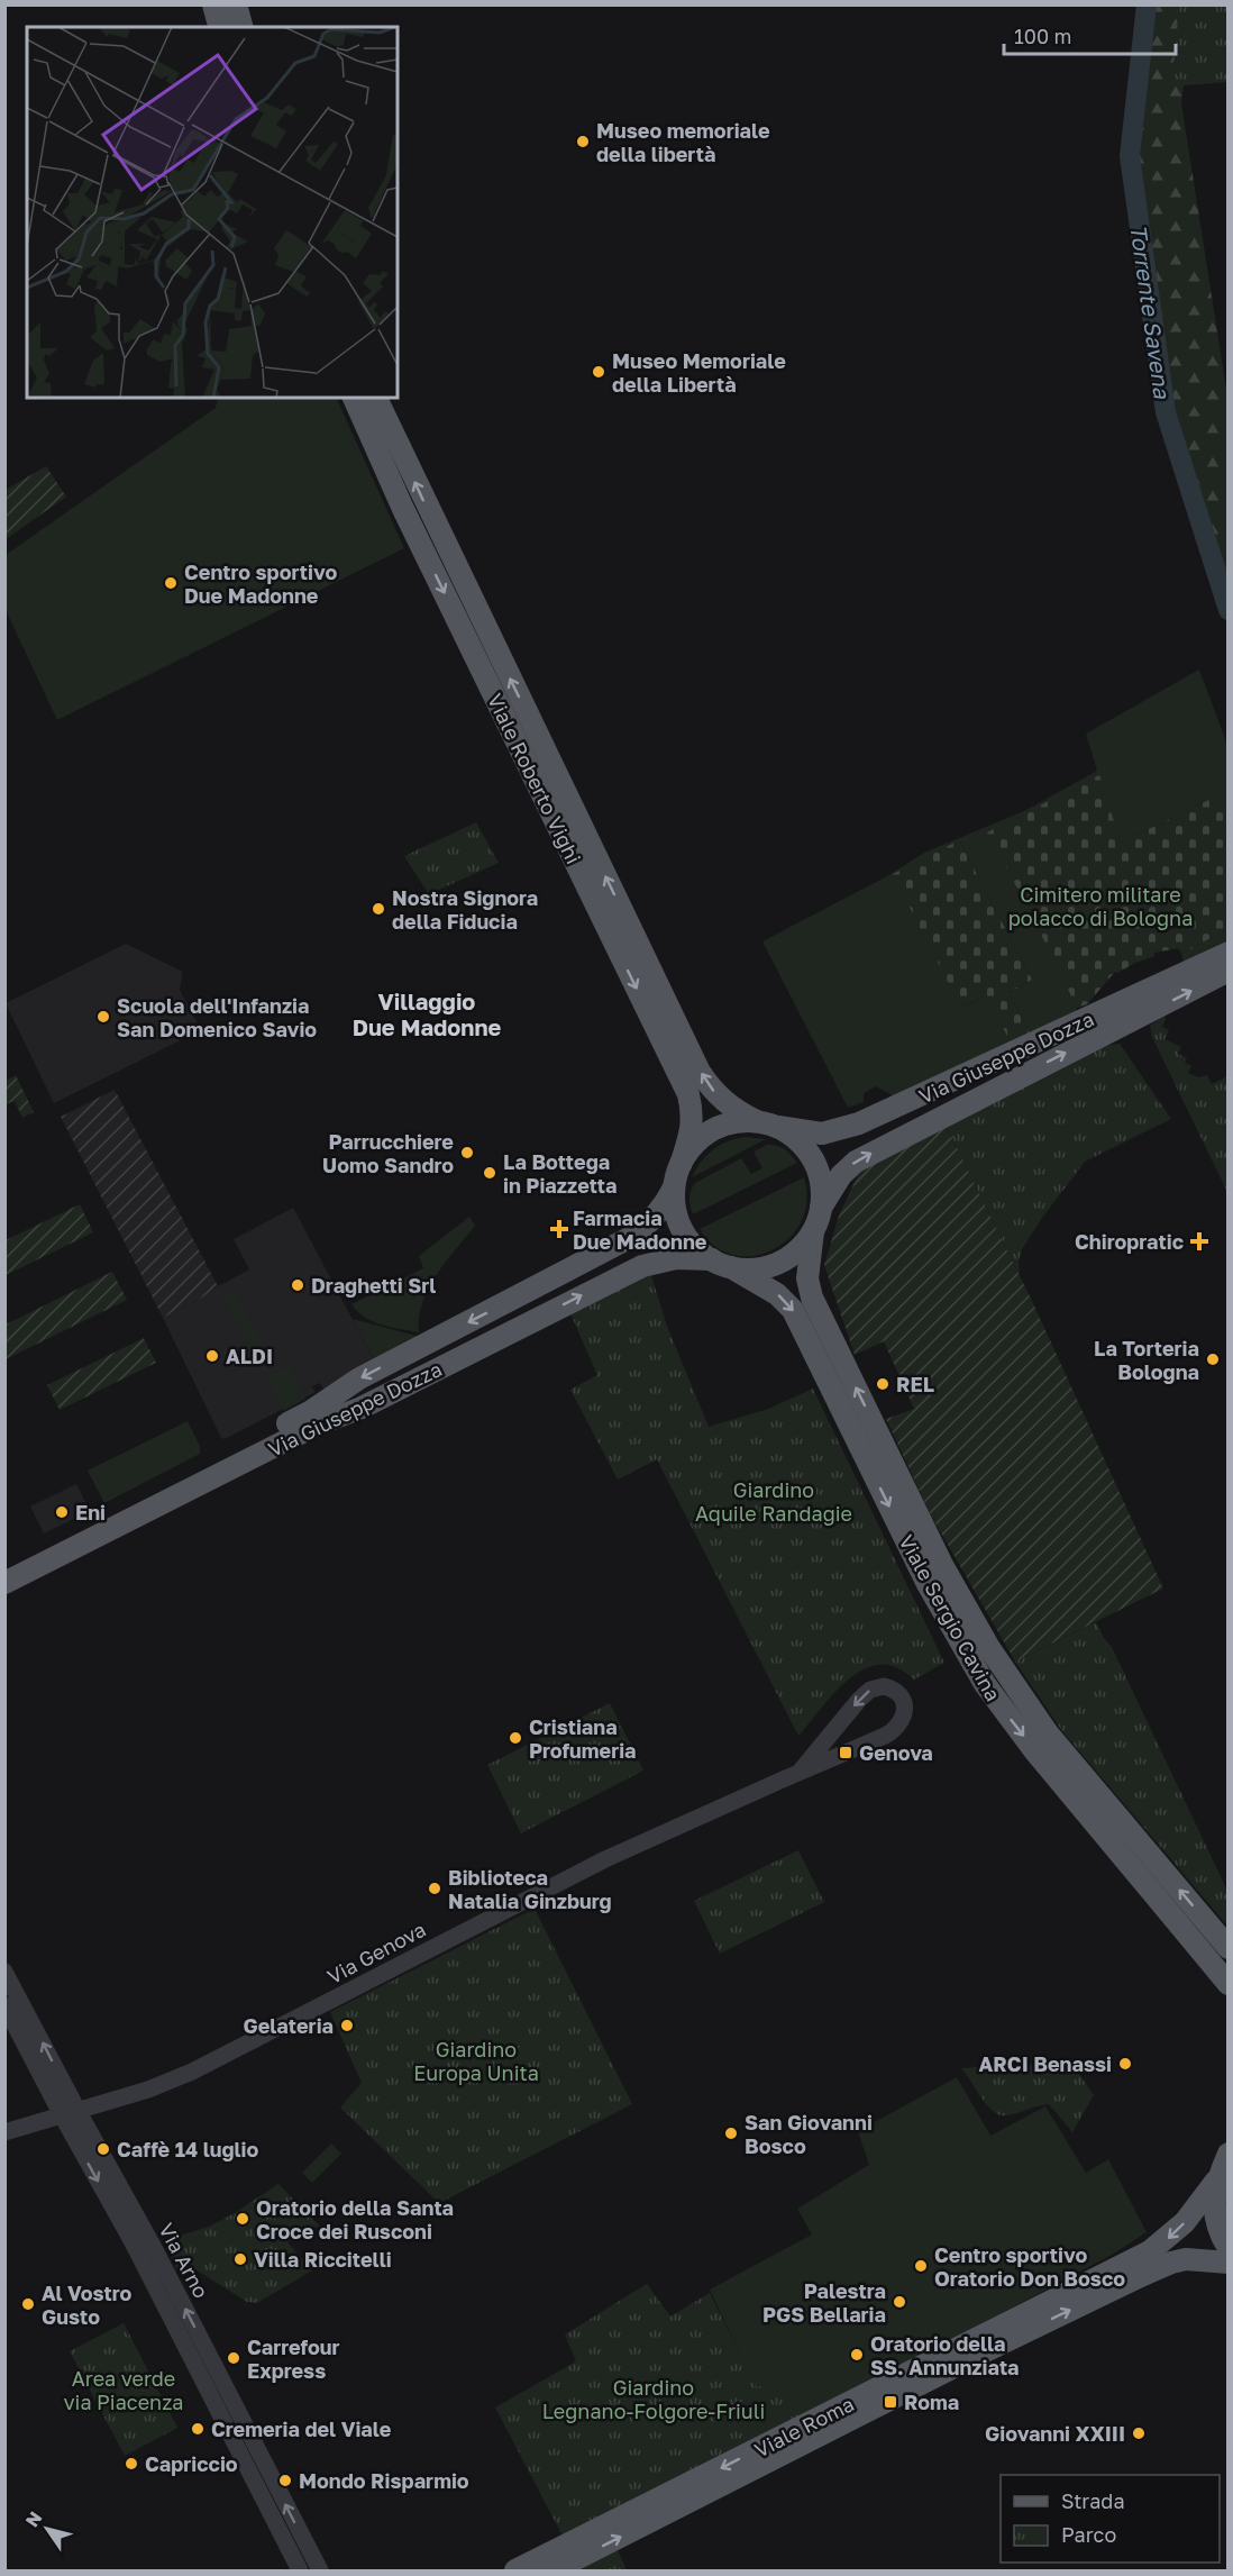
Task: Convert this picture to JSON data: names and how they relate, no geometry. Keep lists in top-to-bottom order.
{
  "streets": {
    "main road": [
      "Viale Roberto Vighi",
      "Via Giuseppe Dozza",
      "Viale Sergio Cavina",
      "Viale Roma"
    ],
    "street": ["Via Genova", "Via Arno"]
  },
  "crossings": [
    ["Viale Roberto Vighi", "Via Giuseppe Dozza"],
    ["Viale Roberto Vighi", "Viale Sergio Cavina"],
    ["Via Giuseppe Dozza", "Viale Sergio Cavina"],
    ["Via Genova", "Via Arno"]
  ],
  "districts": ["Villaggio Due Madonne"],
  "water": ["Torrente Savena"],
  "parks": [
    "Cimitero militare polacco di Bologna",
    "Giardino Aquile Randagie",
    "Giardino Europa Unita",
    "Area verde via Piacenza",
    "Giardino Legnano-Folgore-Friuli"
  ],
  "places": {
    "other": [
      "Museo memoriale della libertà",
      "Museo Memoriale della Libertà",
      "Centro sportivo Due Madonne",
      "Nostra Signora della Fiducia",
      "Scuola dell'Infanzia San Domenico Savio",
      "Parrucchiere Uomo Sandro",
      "La Bottega in Piazzetta",
      "Draghetti Srl",
      "ALDI",
      "La Torteria Bologna",
      "REL",
      "Eni",
      "Cristiana Profumeria",
      "Biblioteca Natalia Ginzburg",
      "Gelateria",
      "ARCI Benassi",
      "San Giovanni Bosco",
      "Caffè 14 luglio",
      "Oratorio della Santa Croce dei Rusconi",
      "Villa Riccitelli",
      "Centro sportivo Oratorio Don Bosco",
      "Palestra PGS Bellaria",
      "Al Vostro Gusto",
      "Oratorio della SS. Annunziata",
      "Carrefour Express",
      "Cremeria del Viale",
      "Giovanni XXIII",
      "Capriccio",
      "Mondo Risparmio"
    ],
    "health": ["Farmacia Due Madonne", "Chiropratic"],
    "transit": ["Genova", "Roma"]
  },
  "legend": ["Strada", "Parco"],
  "scale_bar": "100 m",
  "north": "top left"
}
